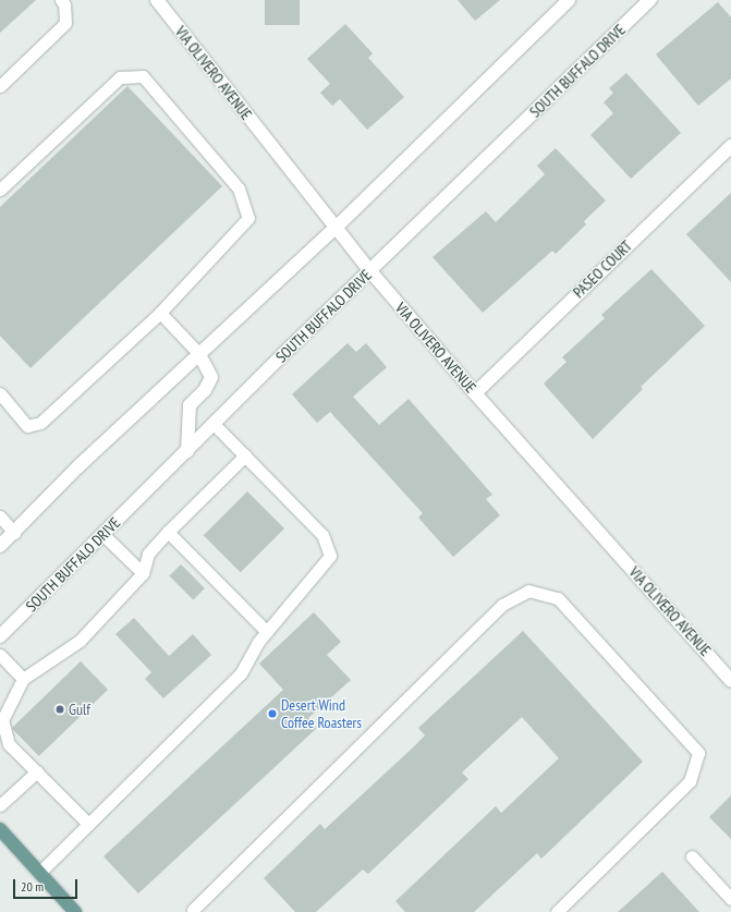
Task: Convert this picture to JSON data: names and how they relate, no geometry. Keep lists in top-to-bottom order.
{
  "streets": {
    "main road": ["SOUTH BUFFALO DRIVE", "VIA OLIVERO AVENUE", "PASEO COURT"]
  },
  "crossings": [
    ["SOUTH BUFFALO DRIVE", "VIA OLIVERO AVENUE"],
    ["VIA OLIVERO AVENUE", "PASEO COURT"]
  ],
  "places": ["Gulf", "Desert Wind Coffee Roasters"],
  "scale_bar": "20 m"
}
